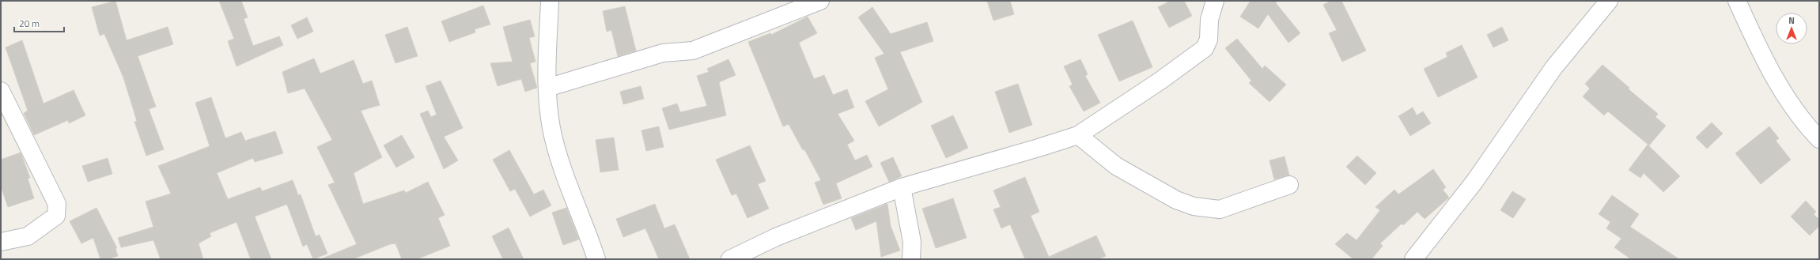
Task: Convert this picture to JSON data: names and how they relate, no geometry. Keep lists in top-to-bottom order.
{
  "scale_bar": "20 m",
  "north": "top"
}
